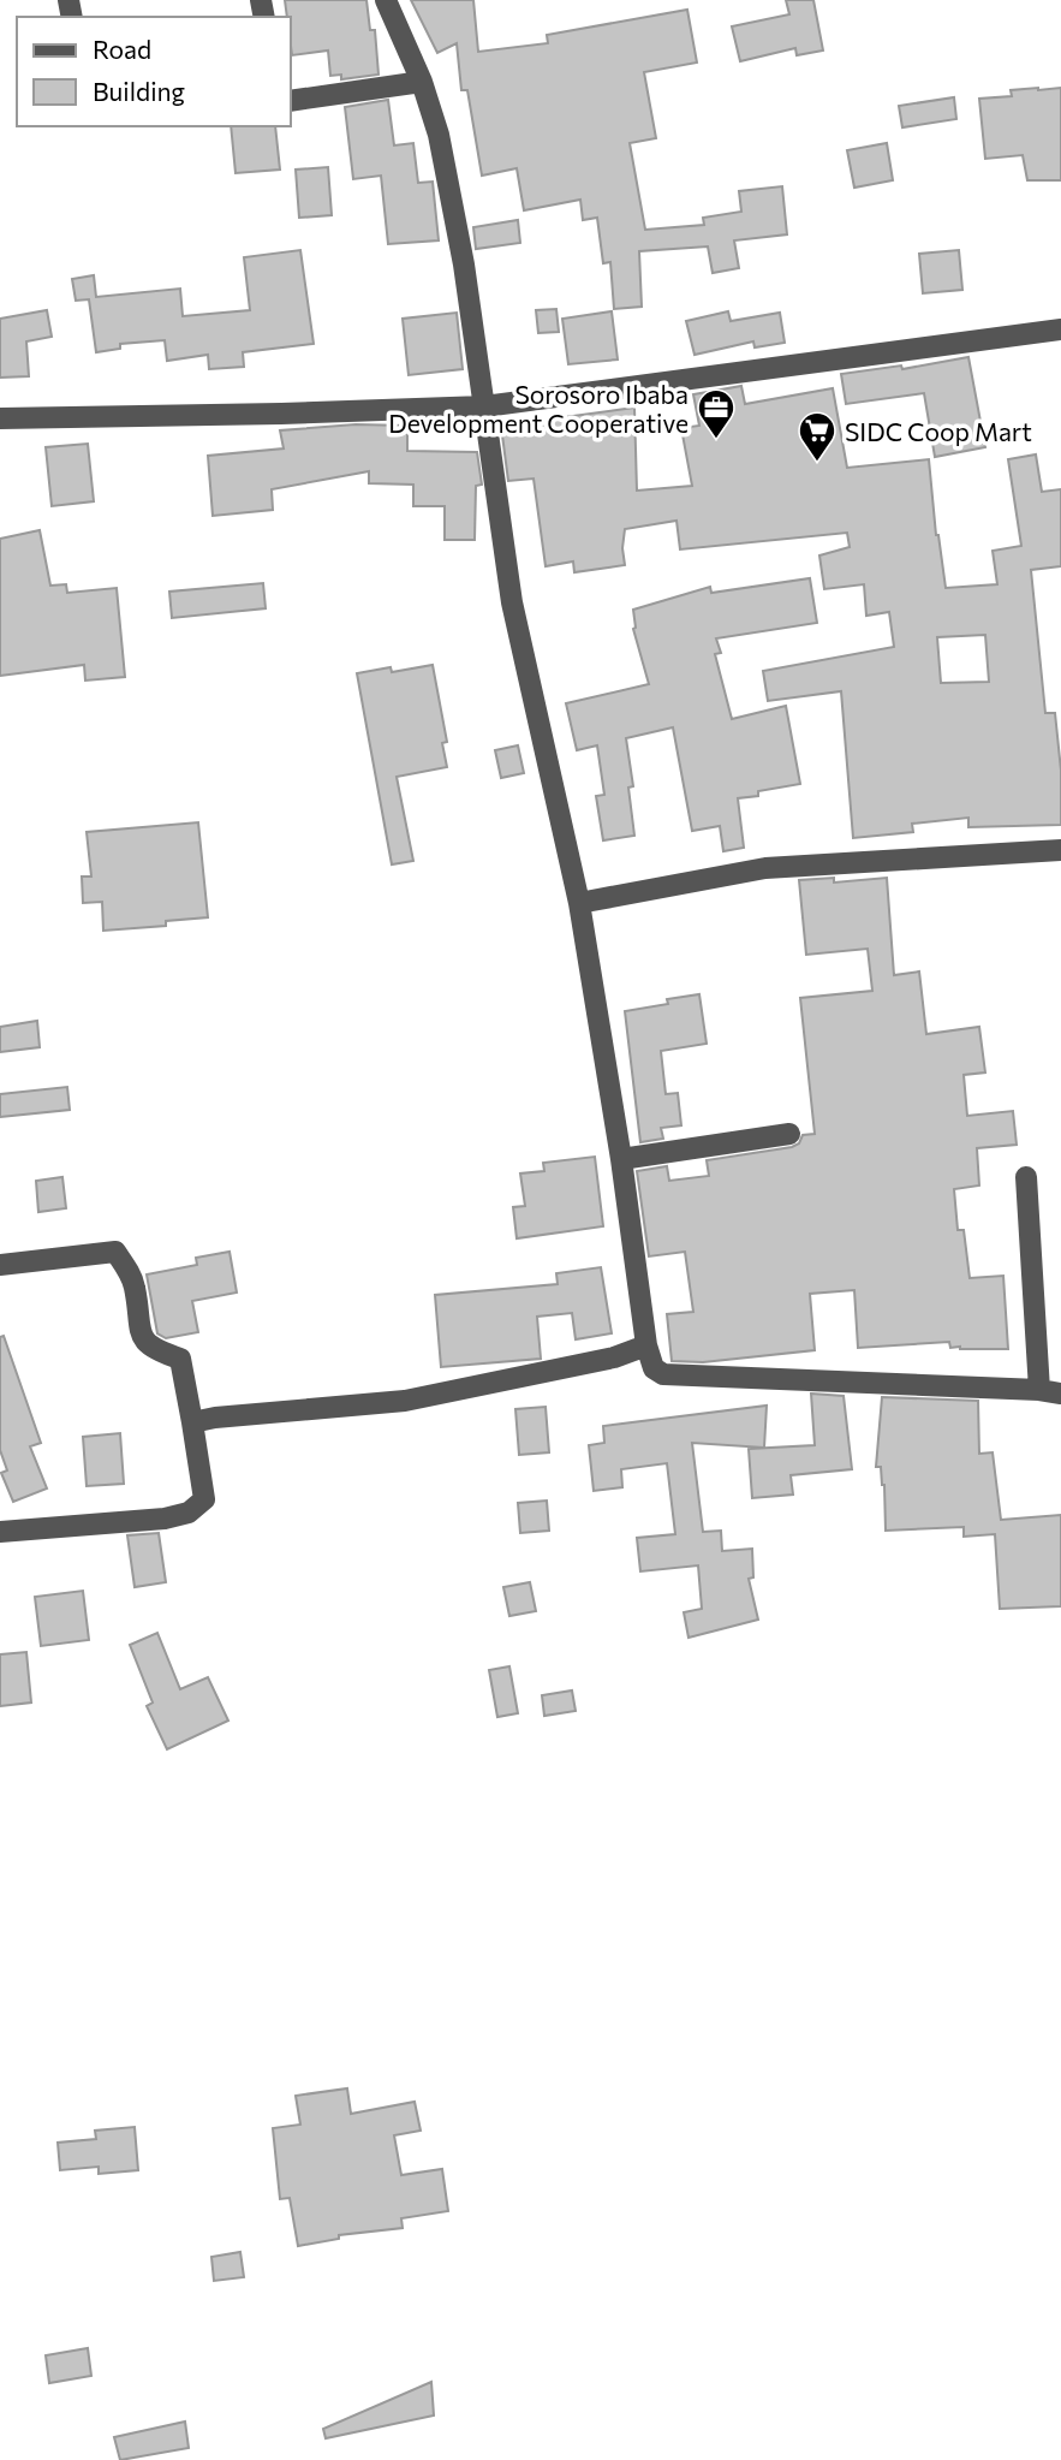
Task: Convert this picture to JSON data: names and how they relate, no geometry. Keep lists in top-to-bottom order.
{
  "places": {
    "office": ["Sorosoro Ibaba Development Cooperative"],
    "supermarket": ["SIDC Coop Mart"]
  },
  "legend": ["Road", "Building"]
}
